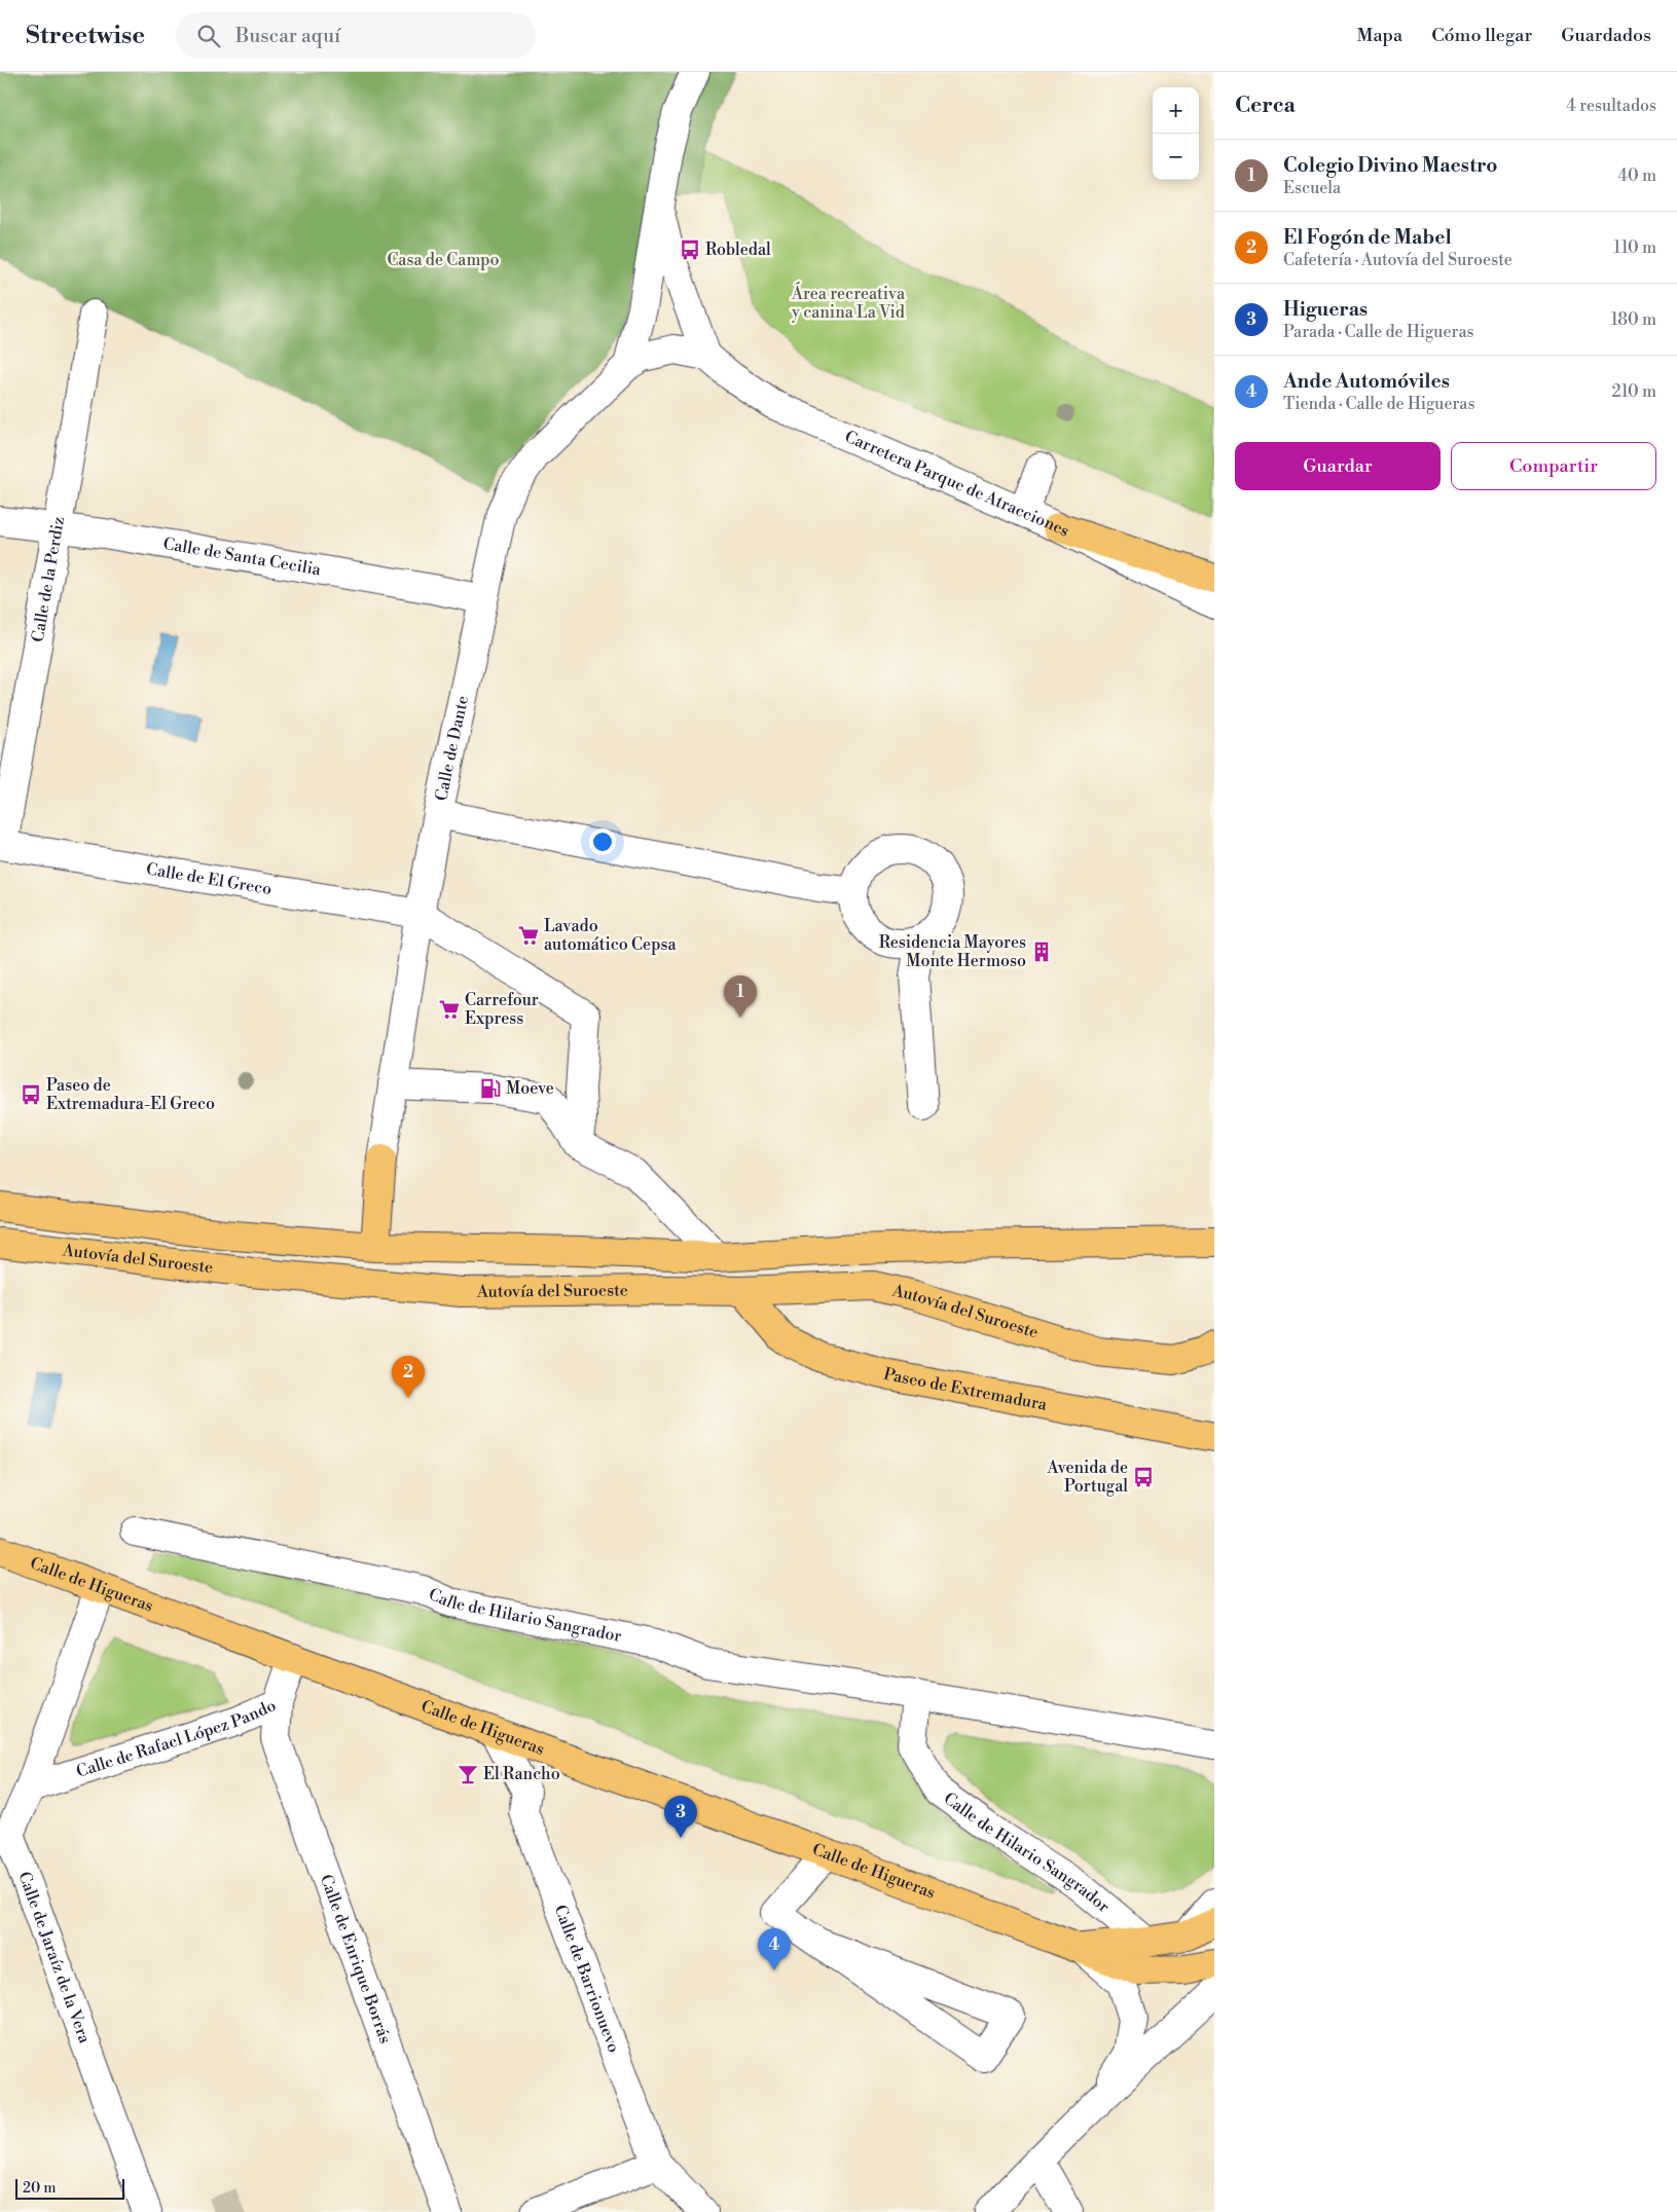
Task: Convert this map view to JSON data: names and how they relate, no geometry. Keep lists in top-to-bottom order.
{
  "streets": {
    "main road": ["Autovía del Suroeste", "Paseo de Extremadura", "Calle de Higueras"],
    "street": [
      "Carretera Parque de Atracciones",
      "Calle de Santa Cecilia",
      "Calle de la Perdiz",
      "Calle de Dante",
      "Calle de El Greco",
      "Calle de Hilario Sangrador",
      "Calle de Rafael López Pando",
      "Calle de Jaraíz de la Vera",
      "Calle de Enrique Borrás",
      "Calle de Barrionuevo"
    ]
  },
  "crossings": [
    ["Carretera Parque de Atracciones", "Calle de Dante"],
    ["Calle de Santa Cecilia", "Calle de la Perdiz"],
    ["Calle de Santa Cecilia", "Calle de Dante"],
    ["Calle de la Perdiz", "Calle de El Greco"],
    ["Calle de Dante", "Calle de El Greco"],
    ["Autovía del Suroeste", "Paseo de Extremadura"],
    ["Calle de Higueras", "Calle de Hilario Sangrador"],
    ["Calle de Higueras", "Calle de Rafael López Pando"],
    ["Calle de Higueras", "Calle de Jaraíz de la Vera"],
    ["Calle de Higueras", "Calle de Barrionuevo"],
    ["Calle de Rafael López Pando", "Calle de Jaraíz de la Vera"],
    ["Calle de Rafael López Pando", "Calle de Enrique Borrás"]
  ],
  "parks": ["Casa de Campo", "Área recreativa y canina La Vid"],
  "places": {
    "bus stop": ["Robledal", "Paseo de Extremadura-El Greco", "Avenida de Portugal"],
    "supermarket": ["Lavado automático Cepsa", "Carrefour Express"],
    "building": ["Residencia Mayores Monte Hermoso"],
    "fuel station": ["Moeve"],
    "bar": ["El Rancho"]
  },
  "scale_bar": "20 m",
  "page": {
    "header": "Streetwise",
    "search": "Buscar aquí",
    "nav": ["Mapa", "Cómo llegar", "Guardados"],
    "heading": ["Cerca", "4 resultados"],
    "map_buttons": ["+", "−"],
    "list": [
      {
        "mark": "1",
        "name": "Colegio Divino Maestro",
        "note": "Escuela",
        "value": "40 m"
      },
      {
        "mark": "2",
        "name": "El Fogón de Mabel",
        "note": "Cafetería · Autovía del Suroeste",
        "value": "110 m"
      },
      {
        "mark": "3",
        "name": "Higueras",
        "note": "Parada · Calle de Higueras",
        "value": "180 m"
      },
      {
        "mark": "4",
        "name": "Ande Automóviles",
        "note": "Tienda · Calle de Higueras",
        "value": "210 m"
      }
    ],
    "buttons": ["Guardar", "Compartir"],
    "pins": [
      "1",
      "2",
      "3",
      "4"
    ],
    "scale": "20 m"
  }
}
